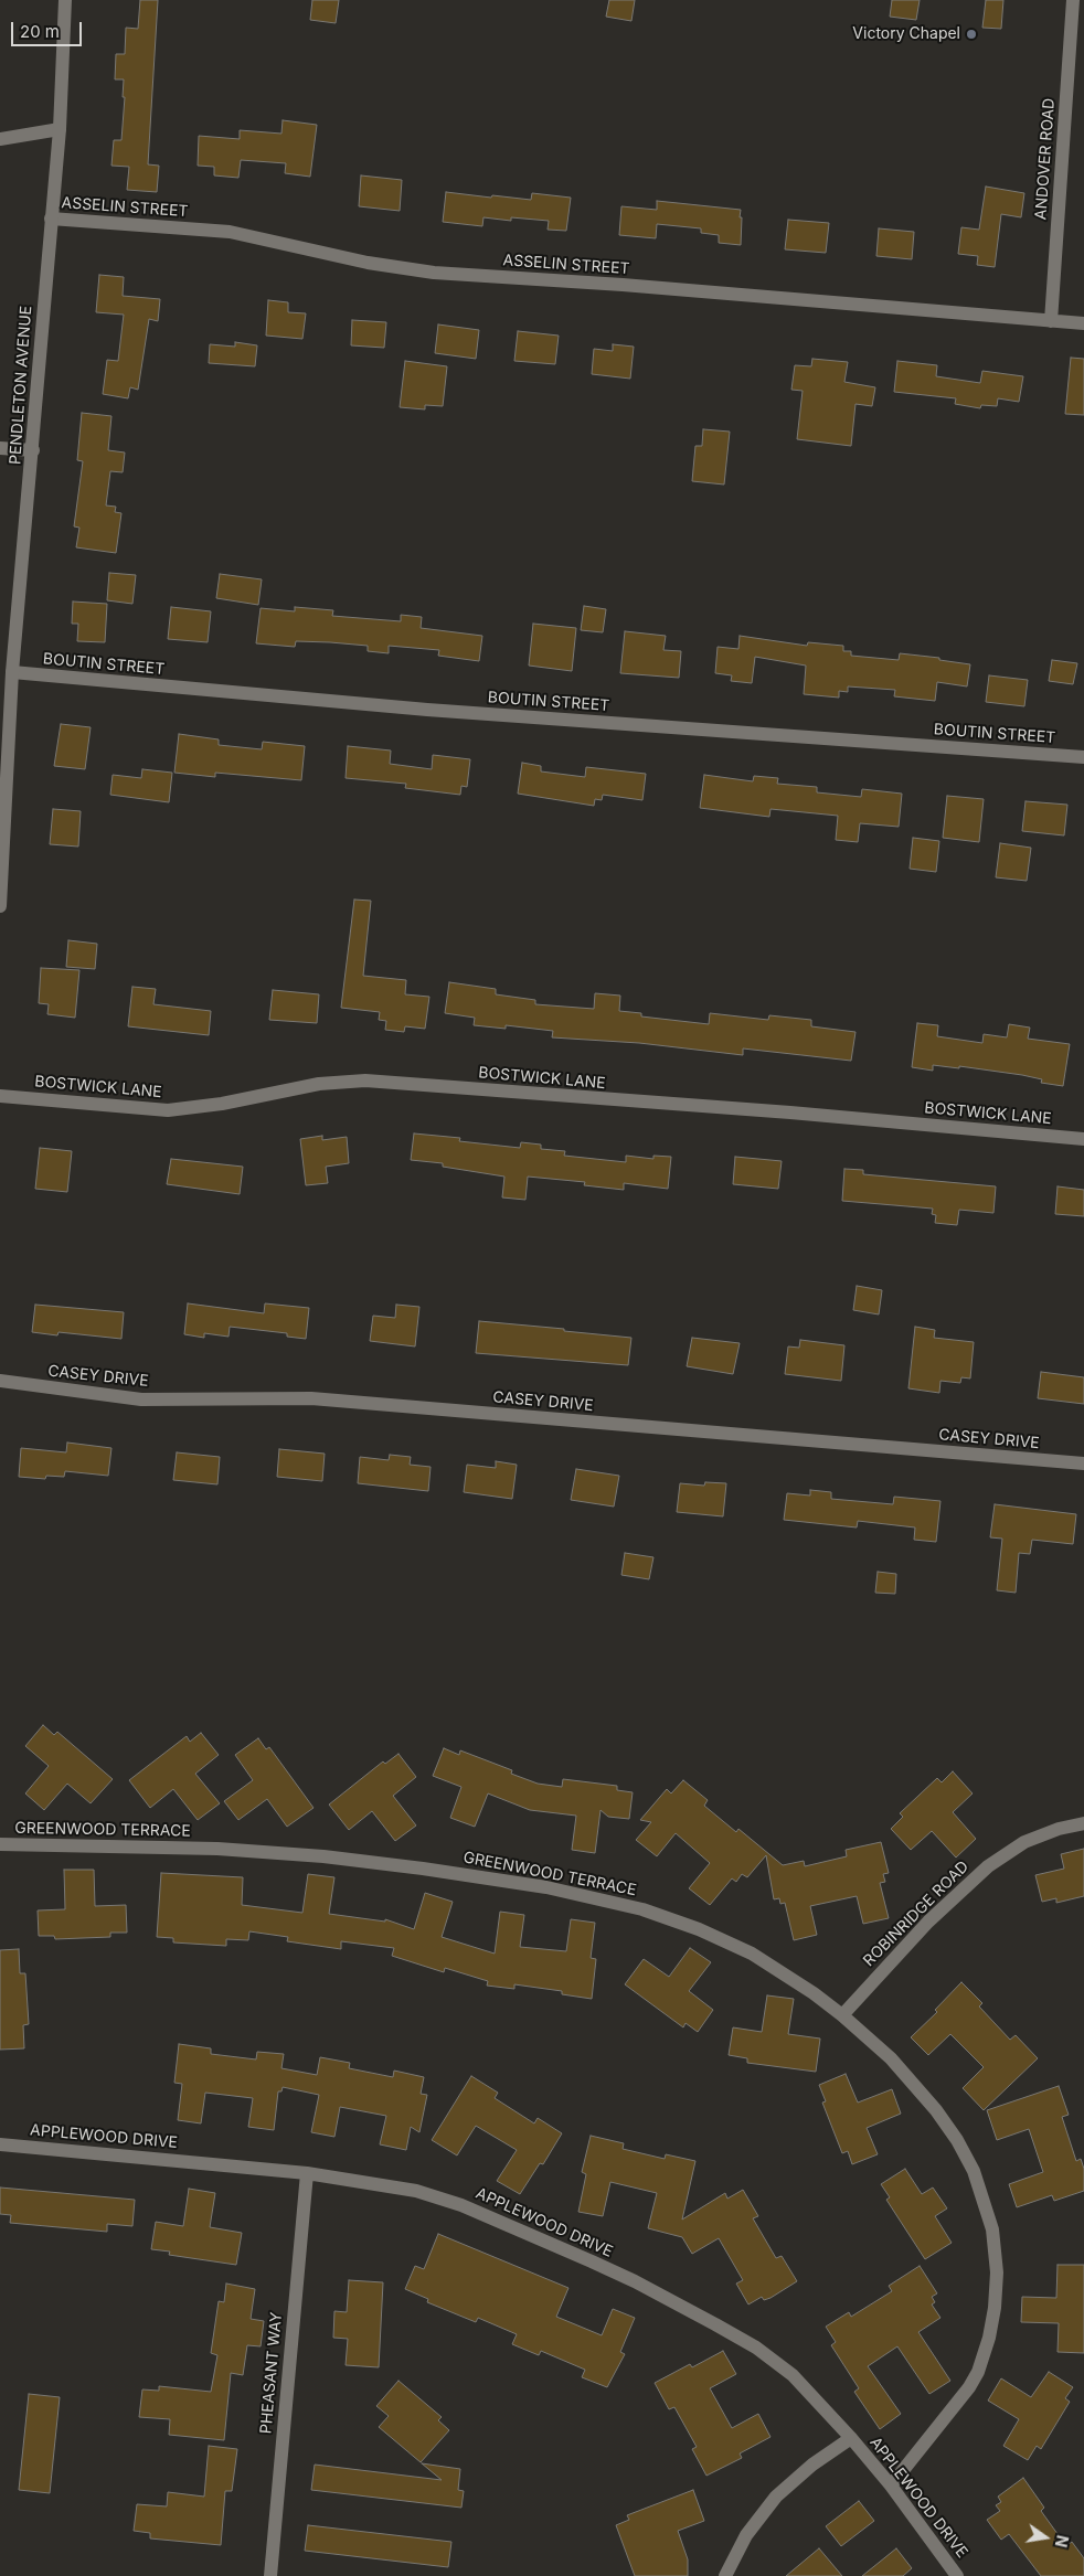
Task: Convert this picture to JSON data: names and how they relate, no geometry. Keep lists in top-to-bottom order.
{
  "streets": {
    "street": [
      "ANDOVER ROAD",
      "ASSELIN STREET",
      "PENDLETON AVENUE",
      "BOUTIN STREET",
      "BOSTWICK LANE",
      "CASEY DRIVE",
      "GREENWOOD TERRACE",
      "ROBINRIDGE ROAD",
      "APPLEWOOD DRIVE",
      "PHEASANT WAY"
    ]
  },
  "crossings": [
    ["ANDOVER ROAD", "ASSELIN STREET"],
    ["ASSELIN STREET", "PENDLETON AVENUE"],
    ["PENDLETON AVENUE", "BOUTIN STREET"],
    ["GREENWOOD TERRACE", "ROBINRIDGE ROAD"],
    ["GREENWOOD TERRACE", "APPLEWOOD DRIVE"],
    ["APPLEWOOD DRIVE", "PHEASANT WAY"]
  ],
  "places": ["Victory Chapel"],
  "scale_bar": "20 m",
  "north": "right"
}
